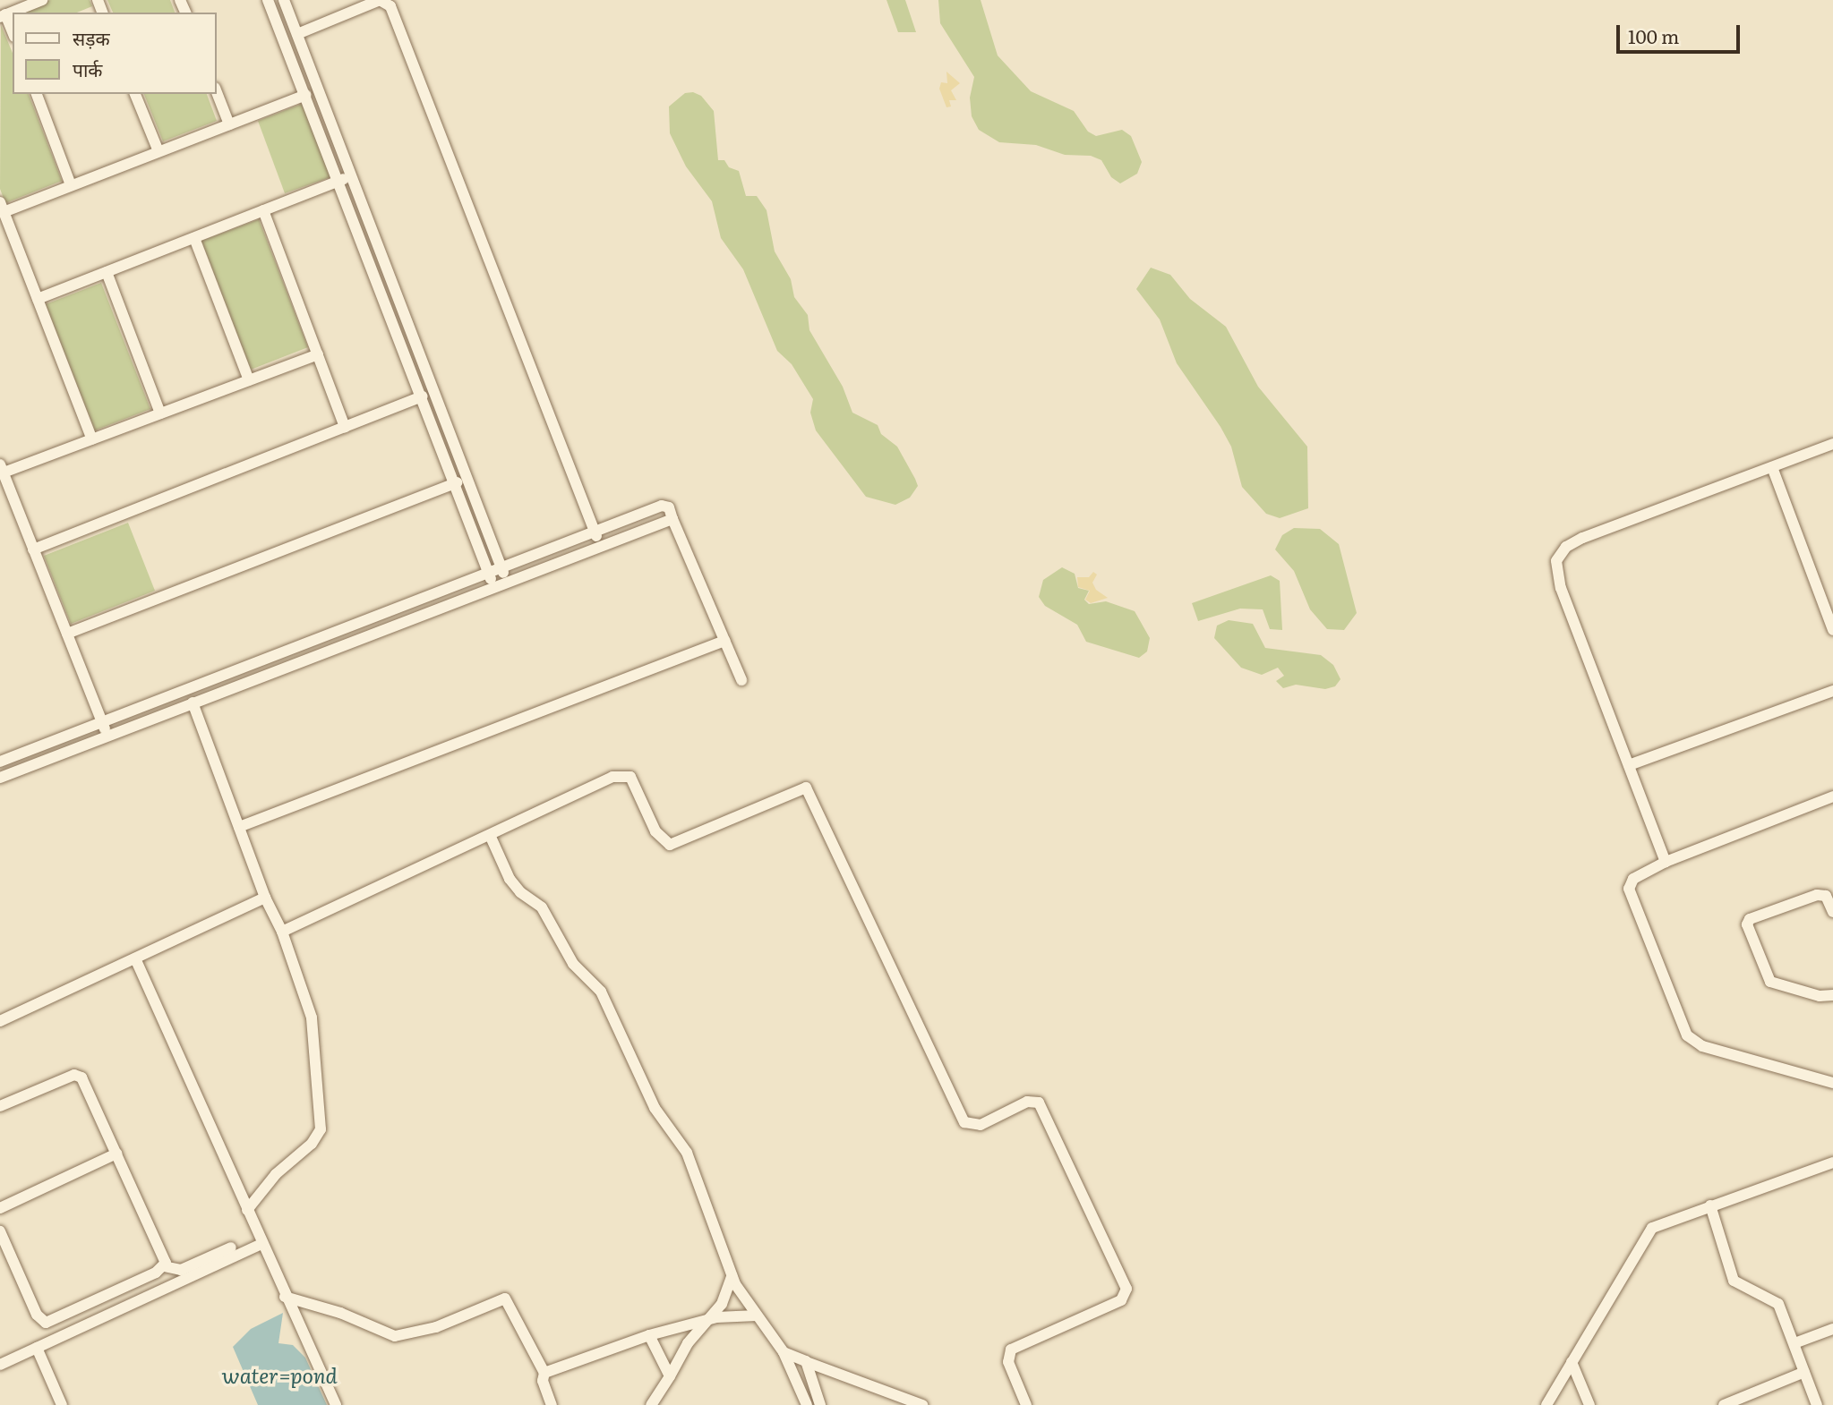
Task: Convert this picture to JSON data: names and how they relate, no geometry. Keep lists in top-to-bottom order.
{
  "water": ["water=pond"],
  "legend": ["सड़क", "पार्क"],
  "scale_bar": "100 m"
}
